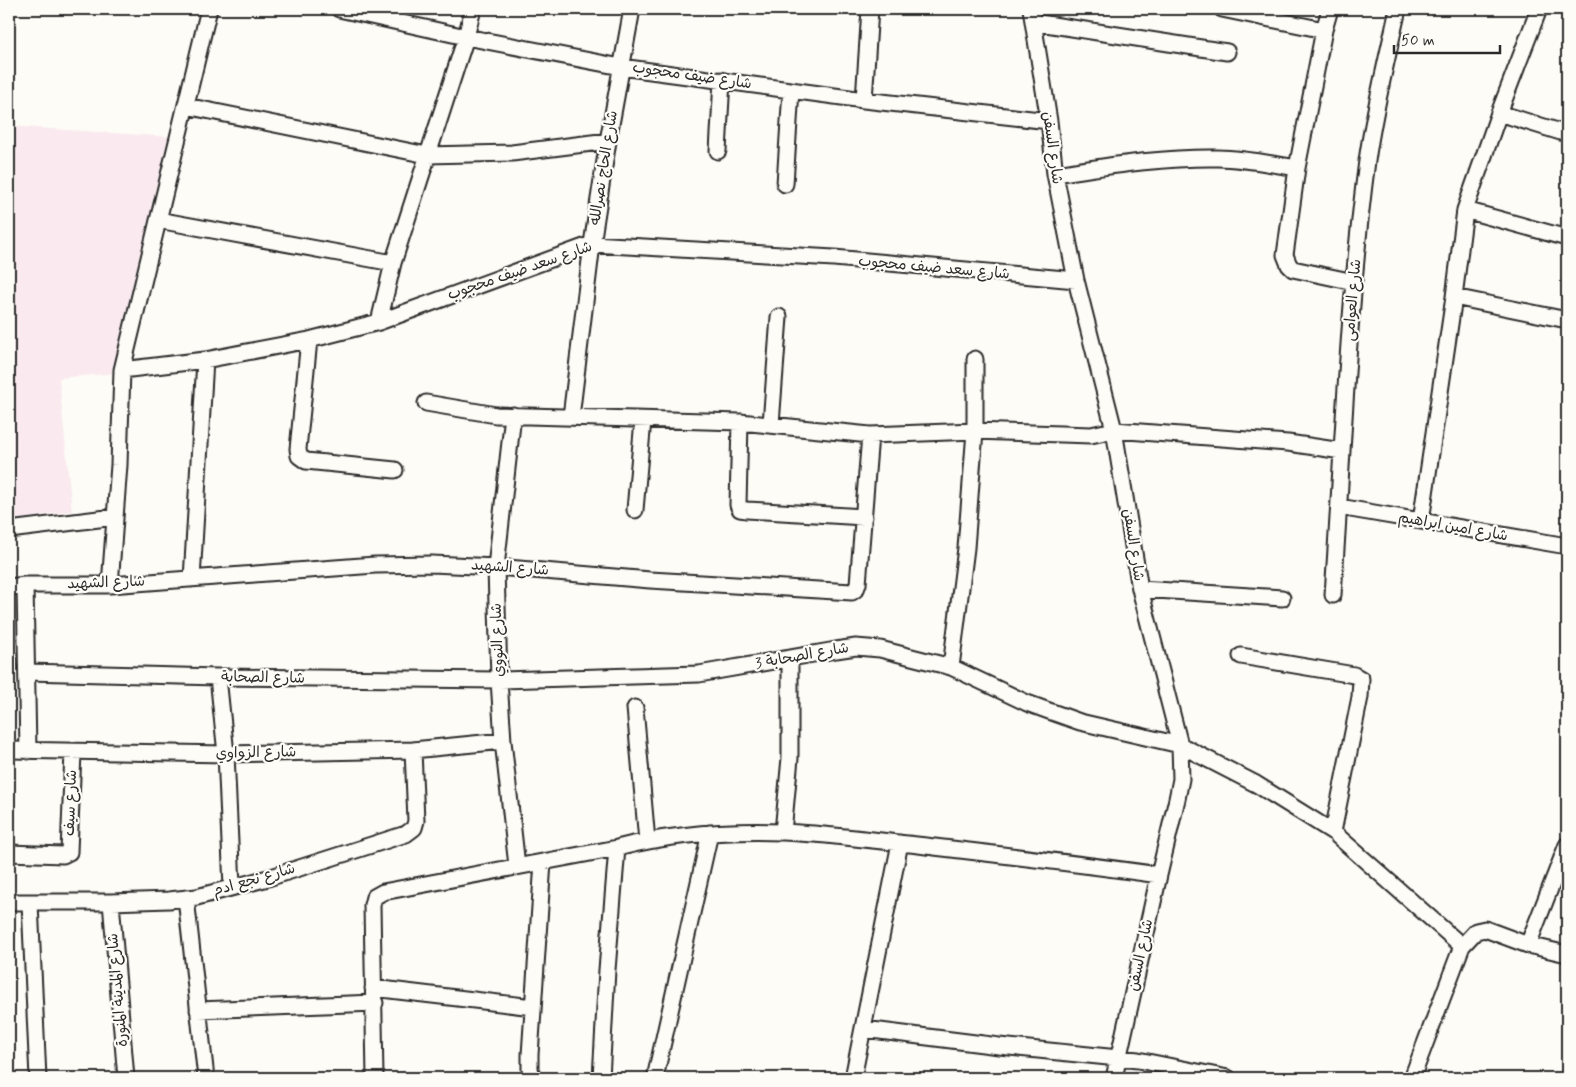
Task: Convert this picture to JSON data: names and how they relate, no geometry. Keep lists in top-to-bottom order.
{
  "streets": {
    "street": [
      "شارع ضيف محجوب",
      "شارع السفن",
      "شارع الحاج نصرالله",
      "شارع سعد ضيف محجوب",
      "شارع العوامى",
      "شارع امين ابراهيم",
      "شارع الشهيد",
      "شارع النووي",
      "شارع الصحابة 3",
      "شارع الصحابة",
      "شارع الزواوي",
      "شارع سيف",
      "شارع نجع ادم",
      "شارع المدينة المنورة"
    ]
  },
  "crossings": [
    ["شارع ضيف محجوب", "شارع السفن"],
    ["شارع ضيف محجوب", "شارع الحاج نصرالله"],
    ["شارع السفن", "شارع سعد ضيف محجوب"],
    ["شارع السفن", "شارع الصحابة 3"],
    ["شارع الحاج نصرالله", "شارع سعد ضيف محجوب"],
    ["شارع العوامى", "شارع امين ابراهيم"],
    ["شارع الشهيد", "شارع النووي"],
    ["شارع النووي", "شارع الصحابة 3"],
    ["شارع النووي", "شارع الصحابة"],
    ["شارع النووي", "شارع الزواوي"],
    ["شارع الصحابة 3", "شارع الصحابة"],
    ["شارع الزواوي", "شارع سيف"],
    ["شارع الزواوي", "شارع نجع ادم"],
    ["شارع نجع ادم", "شارع المدينة المنورة"]
  ],
  "scale_bar": "50 m"
}
